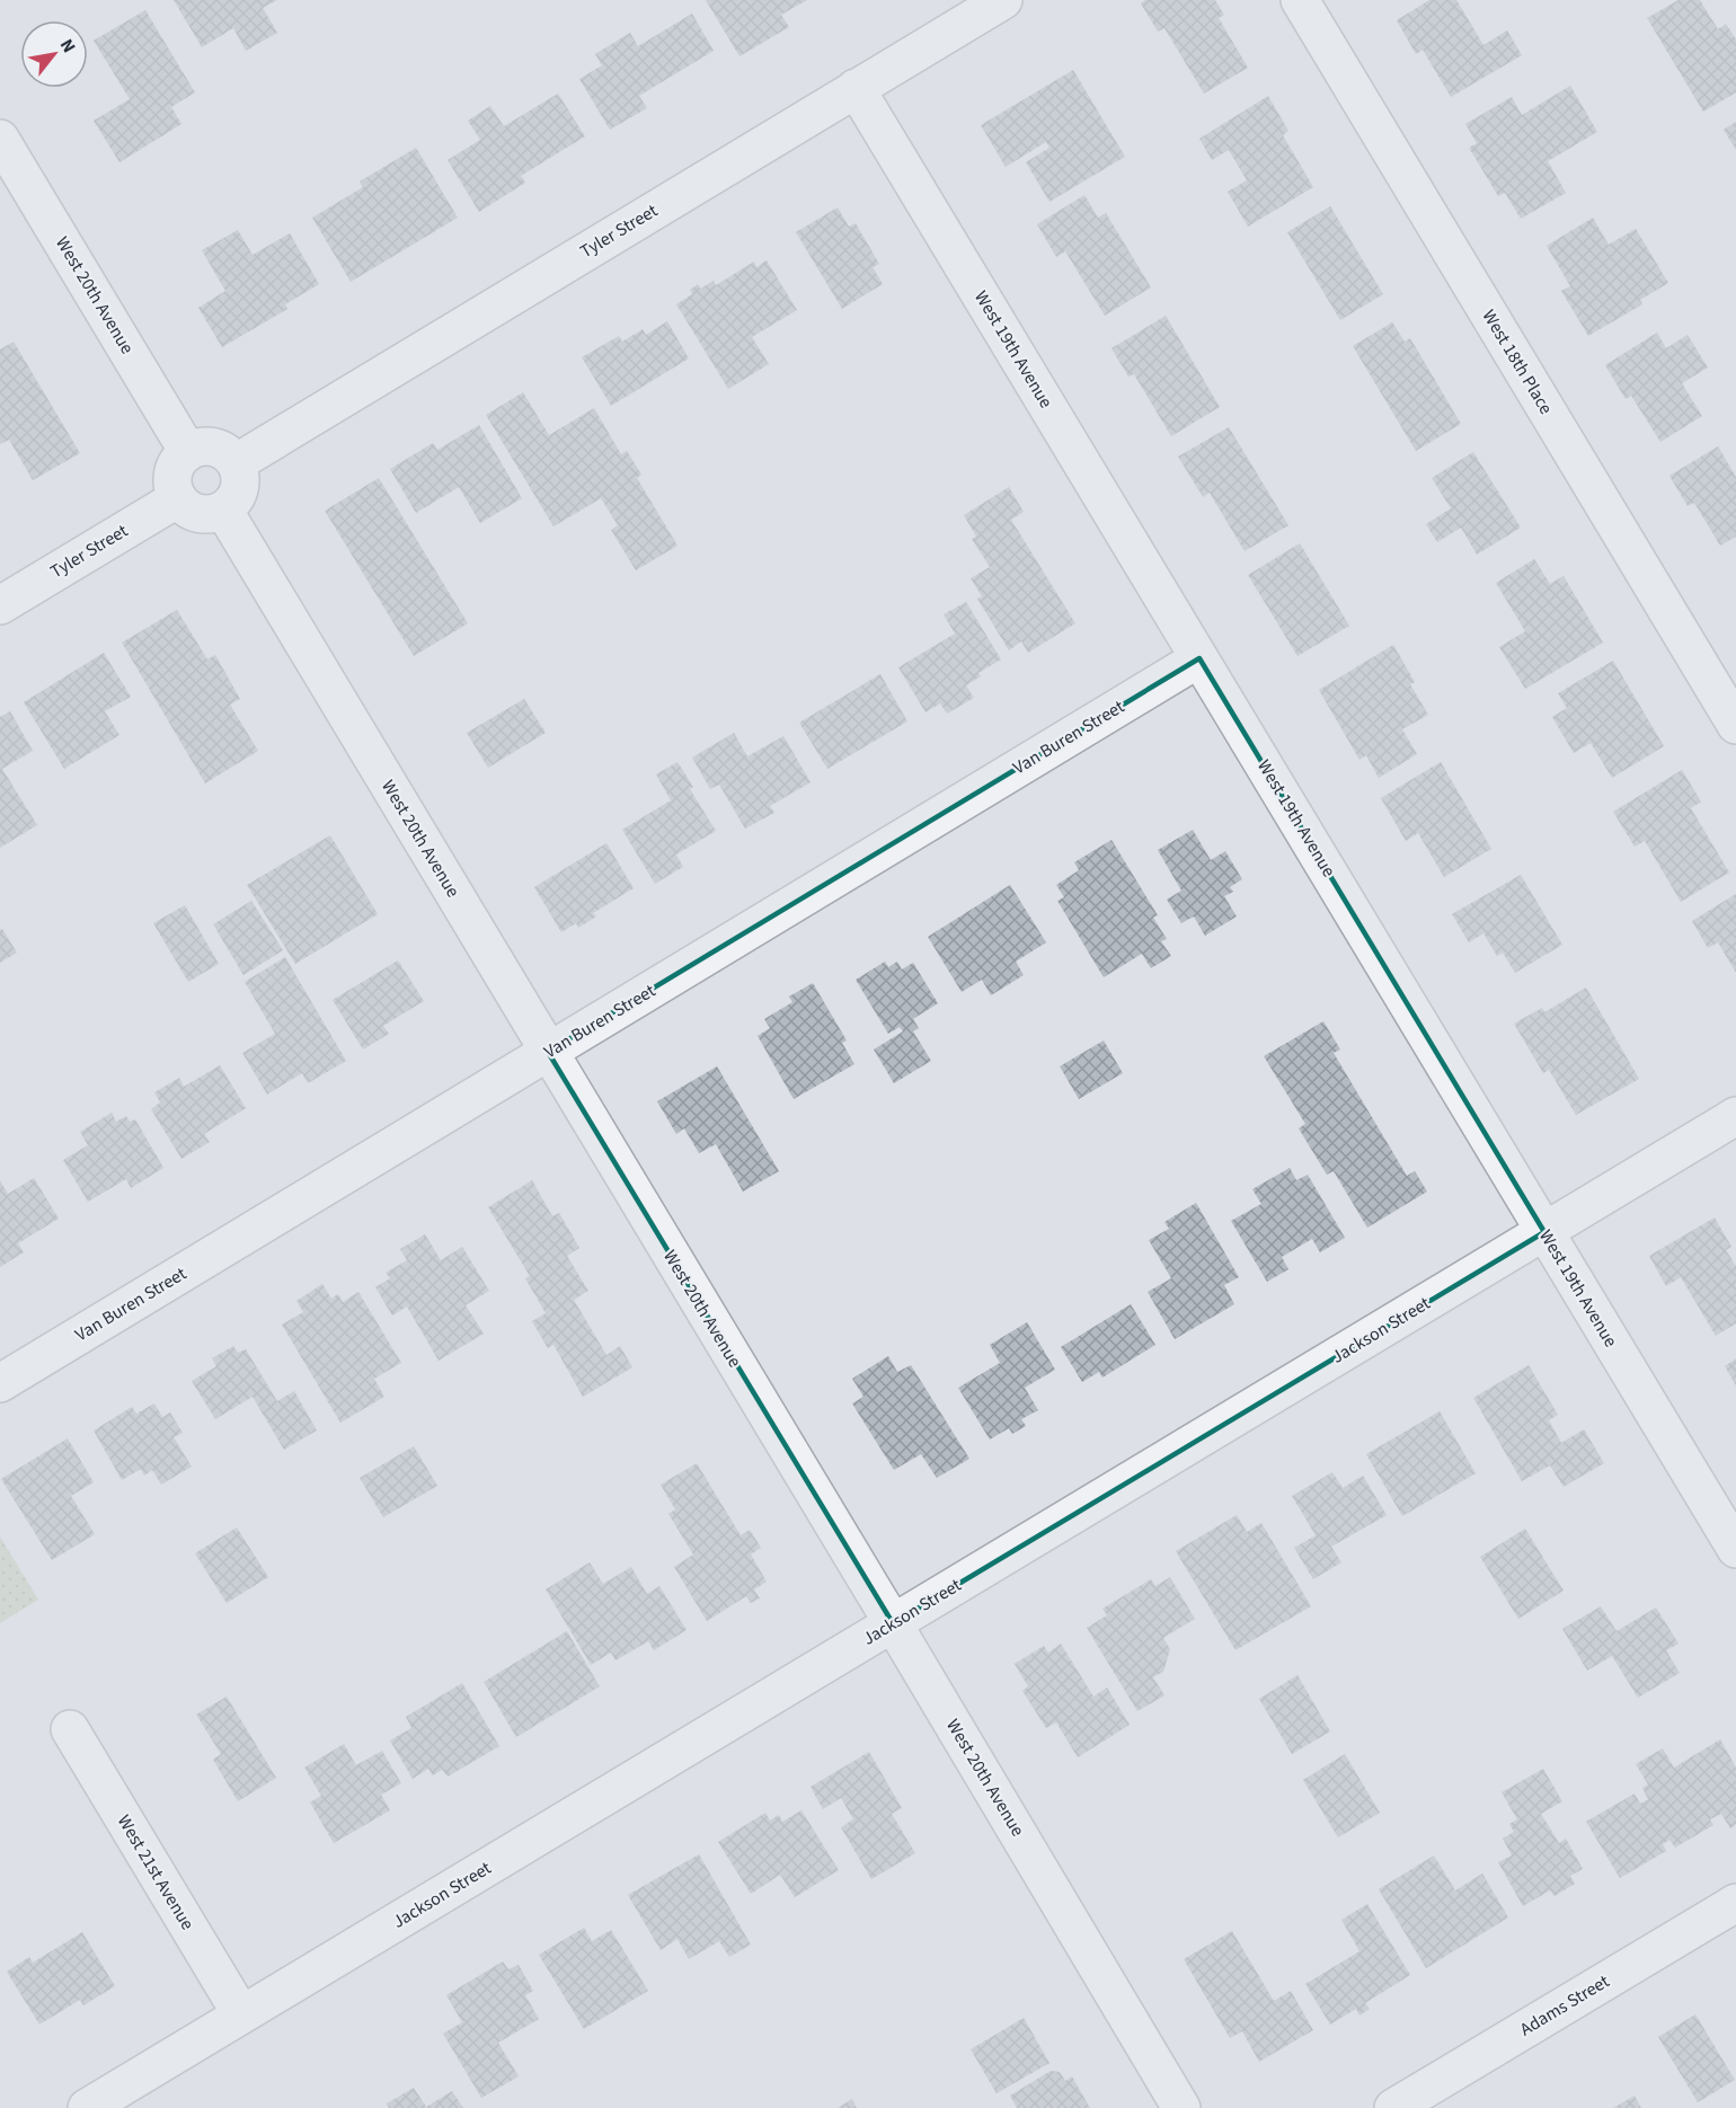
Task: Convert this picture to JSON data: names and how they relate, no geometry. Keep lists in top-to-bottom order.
{
  "streets": {
    "street": [
      "Tyler Street",
      "West 20th Avenue",
      "West 19th Avenue",
      "West 18th Place",
      "Van Buren Street",
      "Jackson Street",
      "West 21st Avenue",
      "Adams Street"
    ]
  },
  "crossings": [
    ["Tyler Street", "West 20th Avenue"],
    ["Tyler Street", "West 19th Avenue"],
    ["West 20th Avenue", "Van Buren Street"],
    ["West 20th Avenue", "Jackson Street"],
    ["West 19th Avenue", "Van Buren Street"],
    ["West 19th Avenue", "Jackson Street"],
    ["Jackson Street", "West 21st Avenue"]
  ],
  "north": "top right"
}
